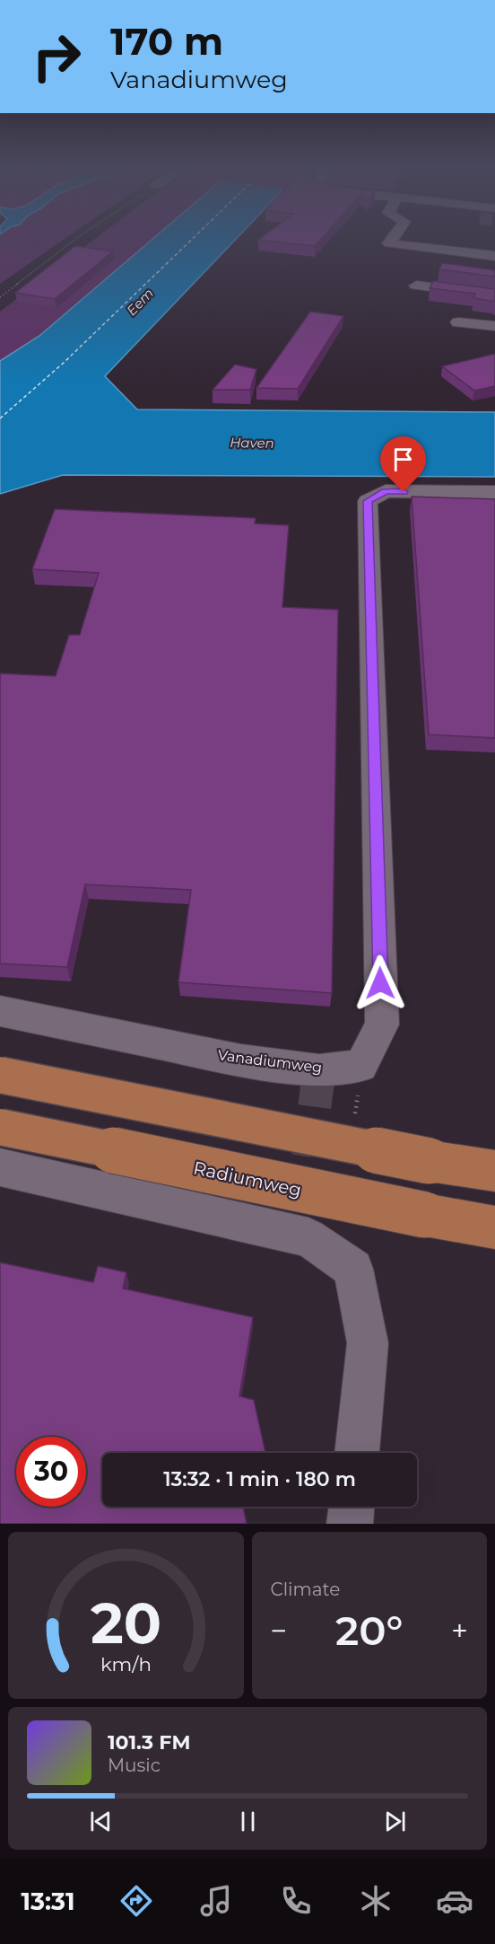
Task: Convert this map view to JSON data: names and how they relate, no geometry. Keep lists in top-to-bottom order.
{
  "streets": {
    "main road": ["Radiumweg"],
    "street": ["Vanadiumweg"]
  },
  "water": ["Eem", "Haven"],
  "page": {
    "turn": ["170 m", "Vanadiumweg"],
    "limit": "30",
    "trip": "13:32 · 1 min · 180 m",
    "tile": "Climate",
    "heat": ["−", "20°", "+"],
    "song": ["101.3 FM", "Music"],
    "tabs": "13:31",
    "gauge": ["20", "km/h"]
  }
}
